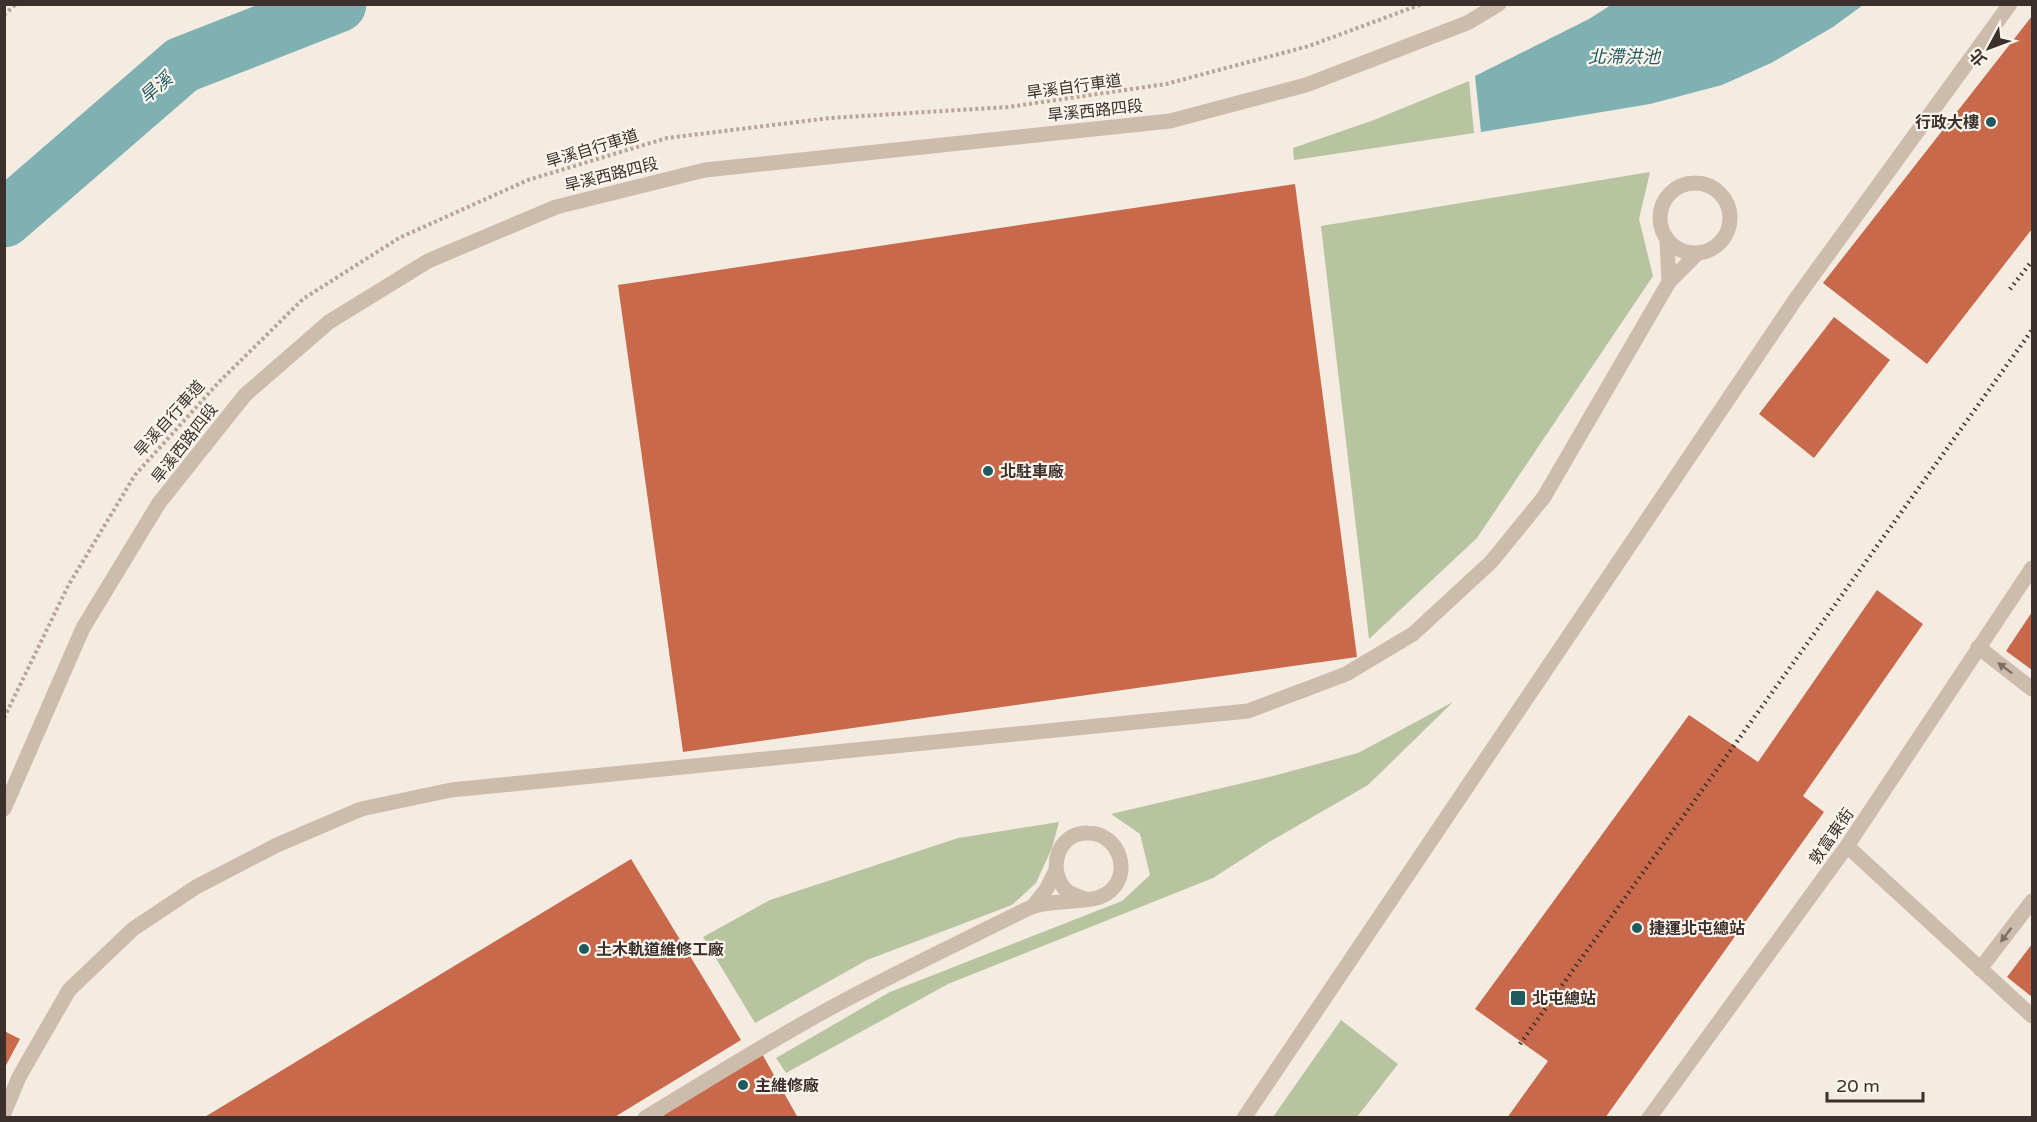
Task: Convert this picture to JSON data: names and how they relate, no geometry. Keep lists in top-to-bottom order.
{
  "streets": {
    "street": ["旱溪西路四段", "敦富東街"],
    "path": ["旱溪自行車道"]
  },
  "water": ["北滯洪池", "旱溪"],
  "places": {
    "other": [
      "行政大樓",
      "北駐車廠",
      "捷運北屯總站",
      "土木軌道維修工廠",
      "主維修廠"
    ],
    "transit": ["北屯總站"]
  },
  "scale_bar": "20 m",
  "north": "bottom left"
}
